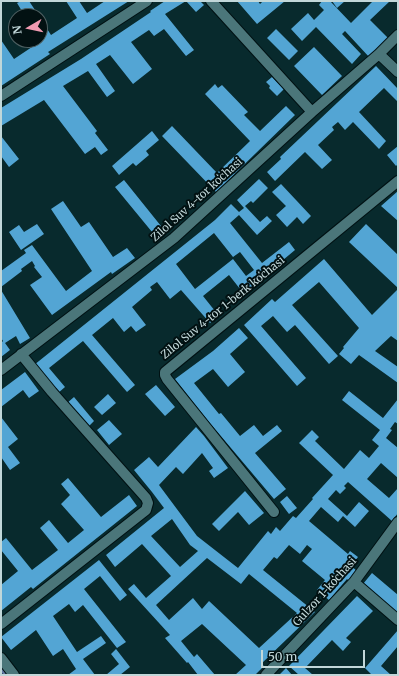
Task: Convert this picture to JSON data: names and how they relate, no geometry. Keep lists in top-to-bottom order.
{
  "streets": {
    "street": ["Zilol Suv 4-tor koʻchasi", "Zilol Suv 4-tor 1-berk koʻchasi", "Gulzor 1-koʻchasi"]
  },
  "scale_bar": "50 m",
  "north": "left"
}
